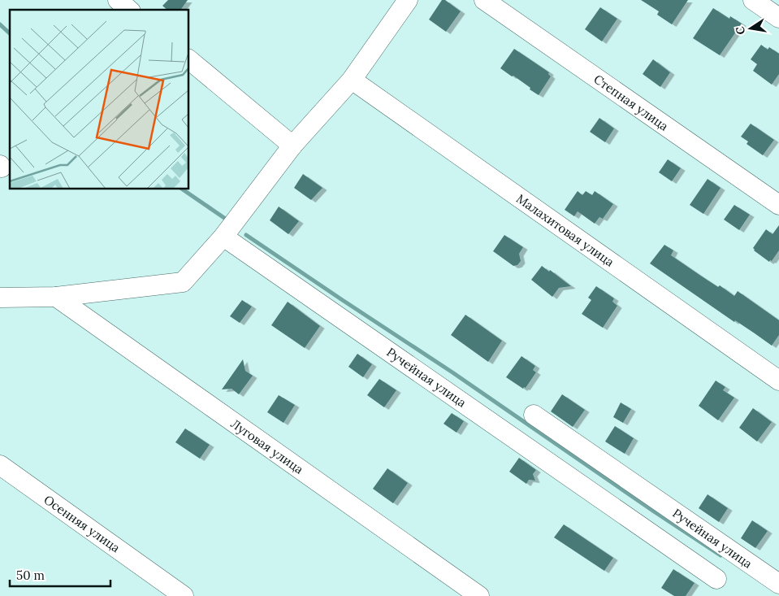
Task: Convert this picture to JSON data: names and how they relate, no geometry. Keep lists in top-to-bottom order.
{
  "streets": {
    "street": [
      "Степная улица",
      "Малахитовая улица",
      "Ручейная улица",
      "Луговая улица",
      "Осенняя улица"
    ]
  },
  "scale_bar": "50 m",
  "north": "left"
}
